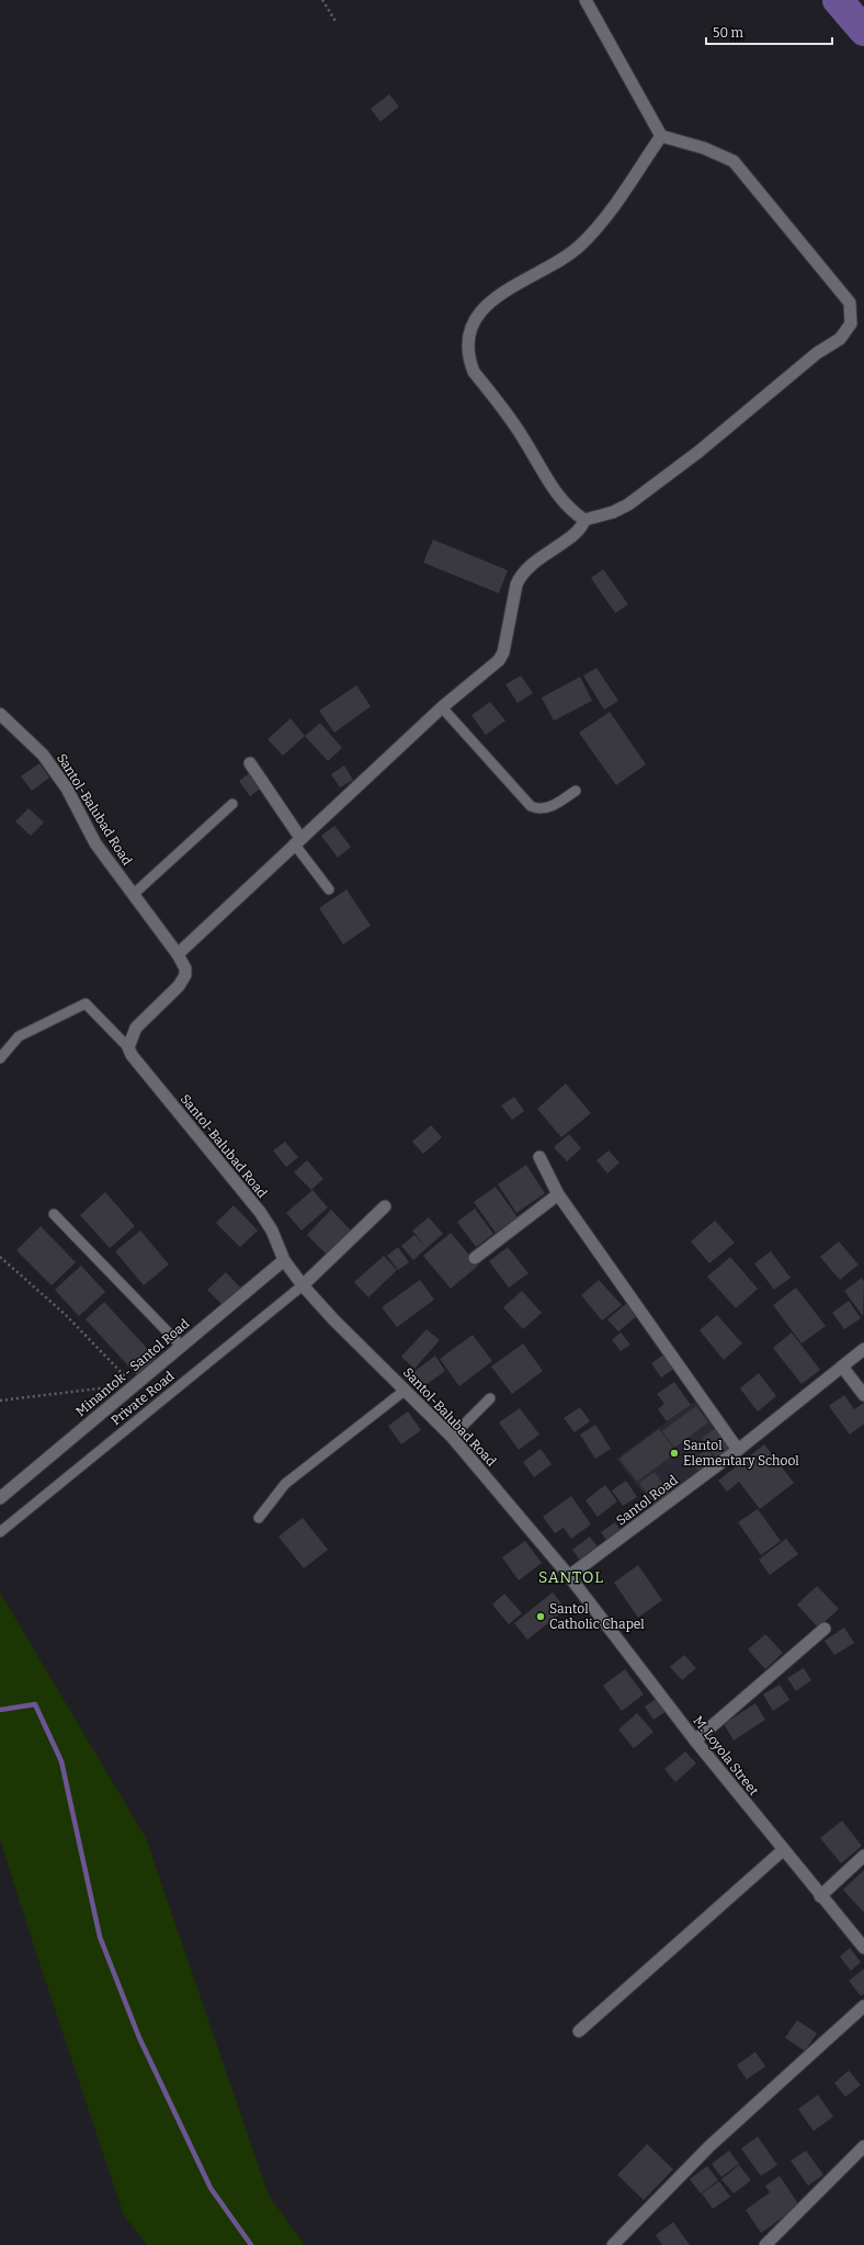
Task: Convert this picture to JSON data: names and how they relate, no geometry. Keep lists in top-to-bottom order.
{
  "streets": {
    "street": [
      "Santol-Balubad Road",
      "Minantok - Santol Road",
      "Santol Road",
      "M. Loyola Street"
    ],
    "lane": ["Private Road"]
  },
  "crossings": [
    ["Santol-Balubad Road", "Minantok - Santol Road"],
    ["Santol-Balubad Road", "Private Road"],
    ["Santol-Balubad Road", "Santol Road"],
    ["Santol-Balubad Road", "M. Loyola Street"],
    ["Santol Road", "M. Loyola Street"]
  ],
  "districts": ["SANTOL"],
  "places": ["Santol Elementary School", "Santol Catholic Chapel"],
  "scale_bar": "50 m"
}
